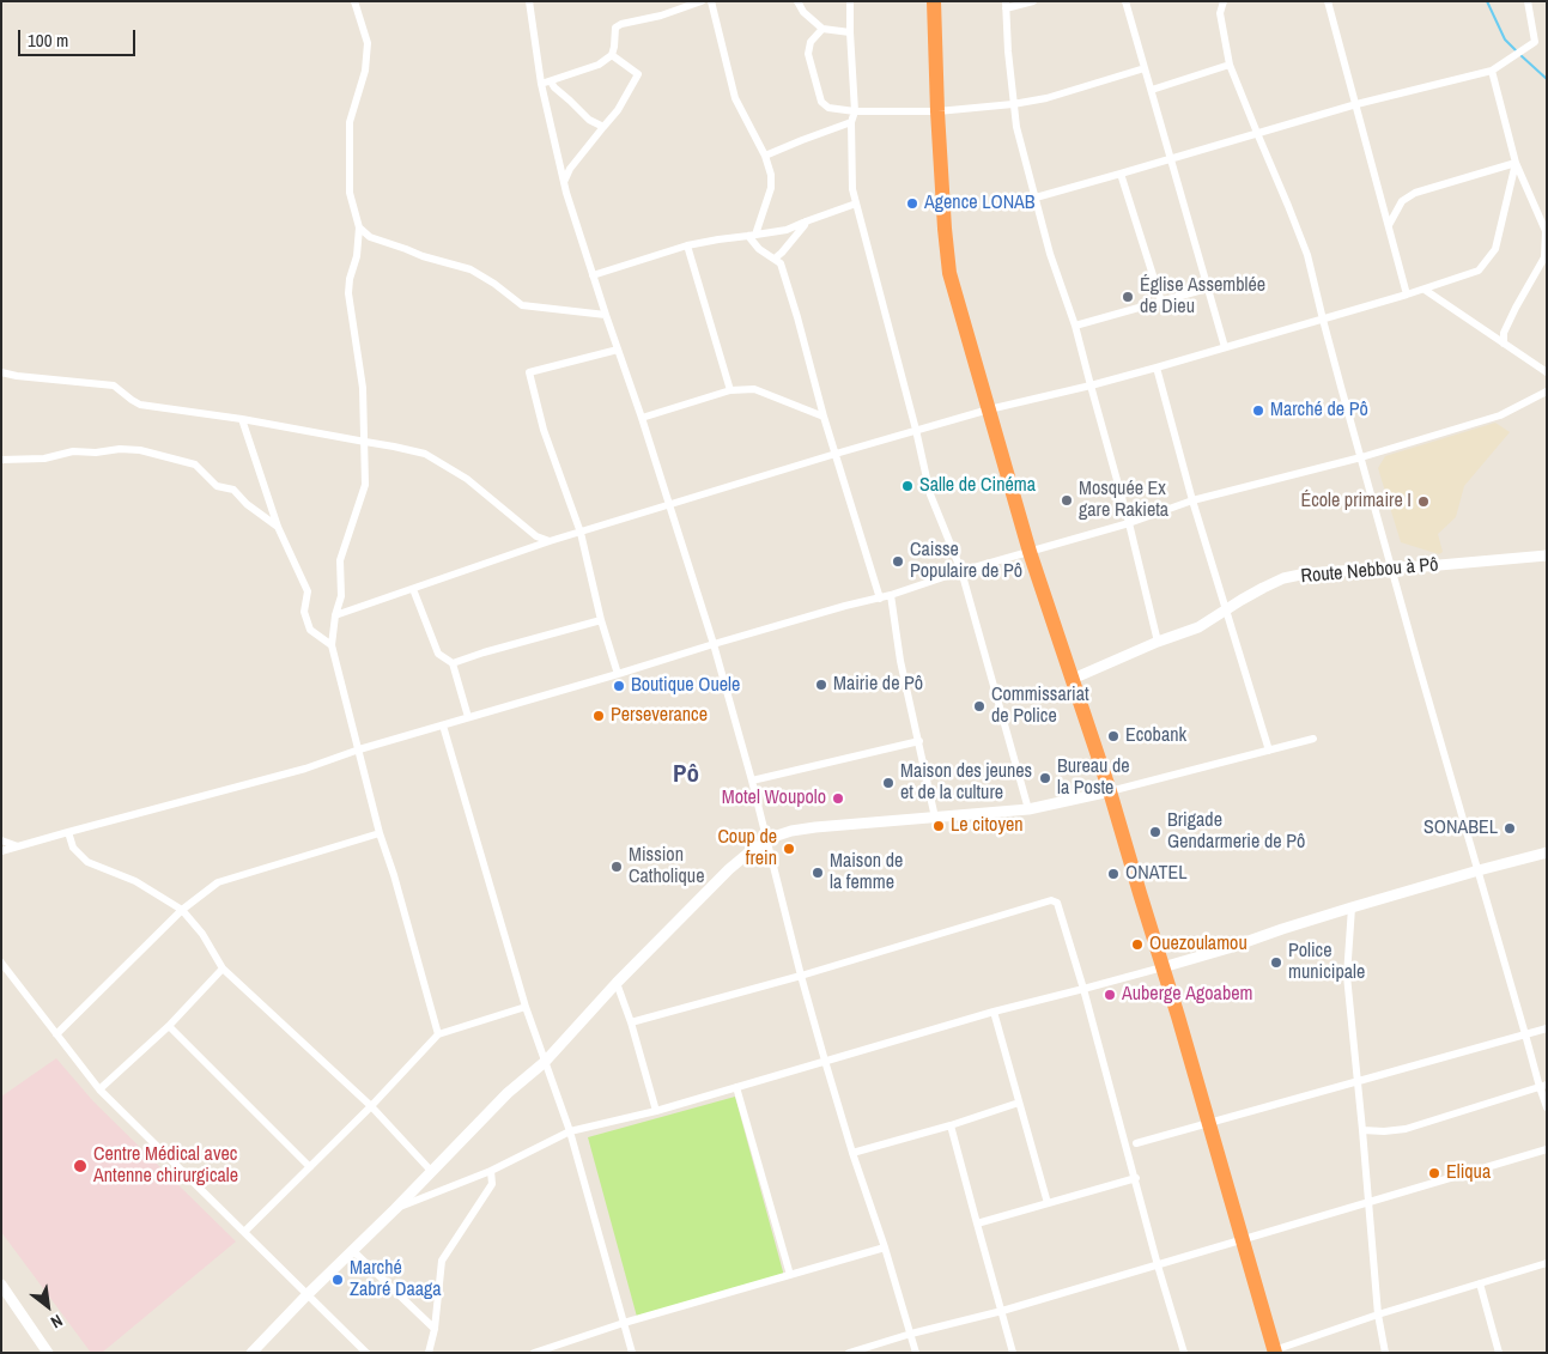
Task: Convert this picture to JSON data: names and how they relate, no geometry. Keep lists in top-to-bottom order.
{
  "streets": {
    "main road": ["Route Nebbou à Pô"]
  },
  "districts": ["Pô"],
  "places": [
    "Agence LONAB",
    "Église Assemblée de Dieu",
    "Marché de Pô",
    "Salle de Cinéma",
    "Mosquée Ex gare Rakieta",
    "École primaire I",
    "Caisse Populaire de Pô",
    "Mairie de Pô",
    "Boutique Ouele",
    "Commissariat de Police",
    "Perseverance",
    "Ecobank",
    "Bureau de la Poste",
    "Maison des jeunes et de la culture",
    "Motel Woupolo",
    "Le citoyen",
    "SONABEL",
    "Brigade Gendarmerie de Pô",
    "Coup de frein",
    "Mission Catholique",
    "Maison de la femme",
    "ONATEL",
    "Ouezoulamou",
    "Police municipale",
    "Auberge Agoabem",
    "Centre Médical avec Antenne chirurgicale",
    "Eliqua",
    "Marché Zabré Daaga"
  ],
  "scale_bar": "100 m",
  "north": "bottom right"
}
